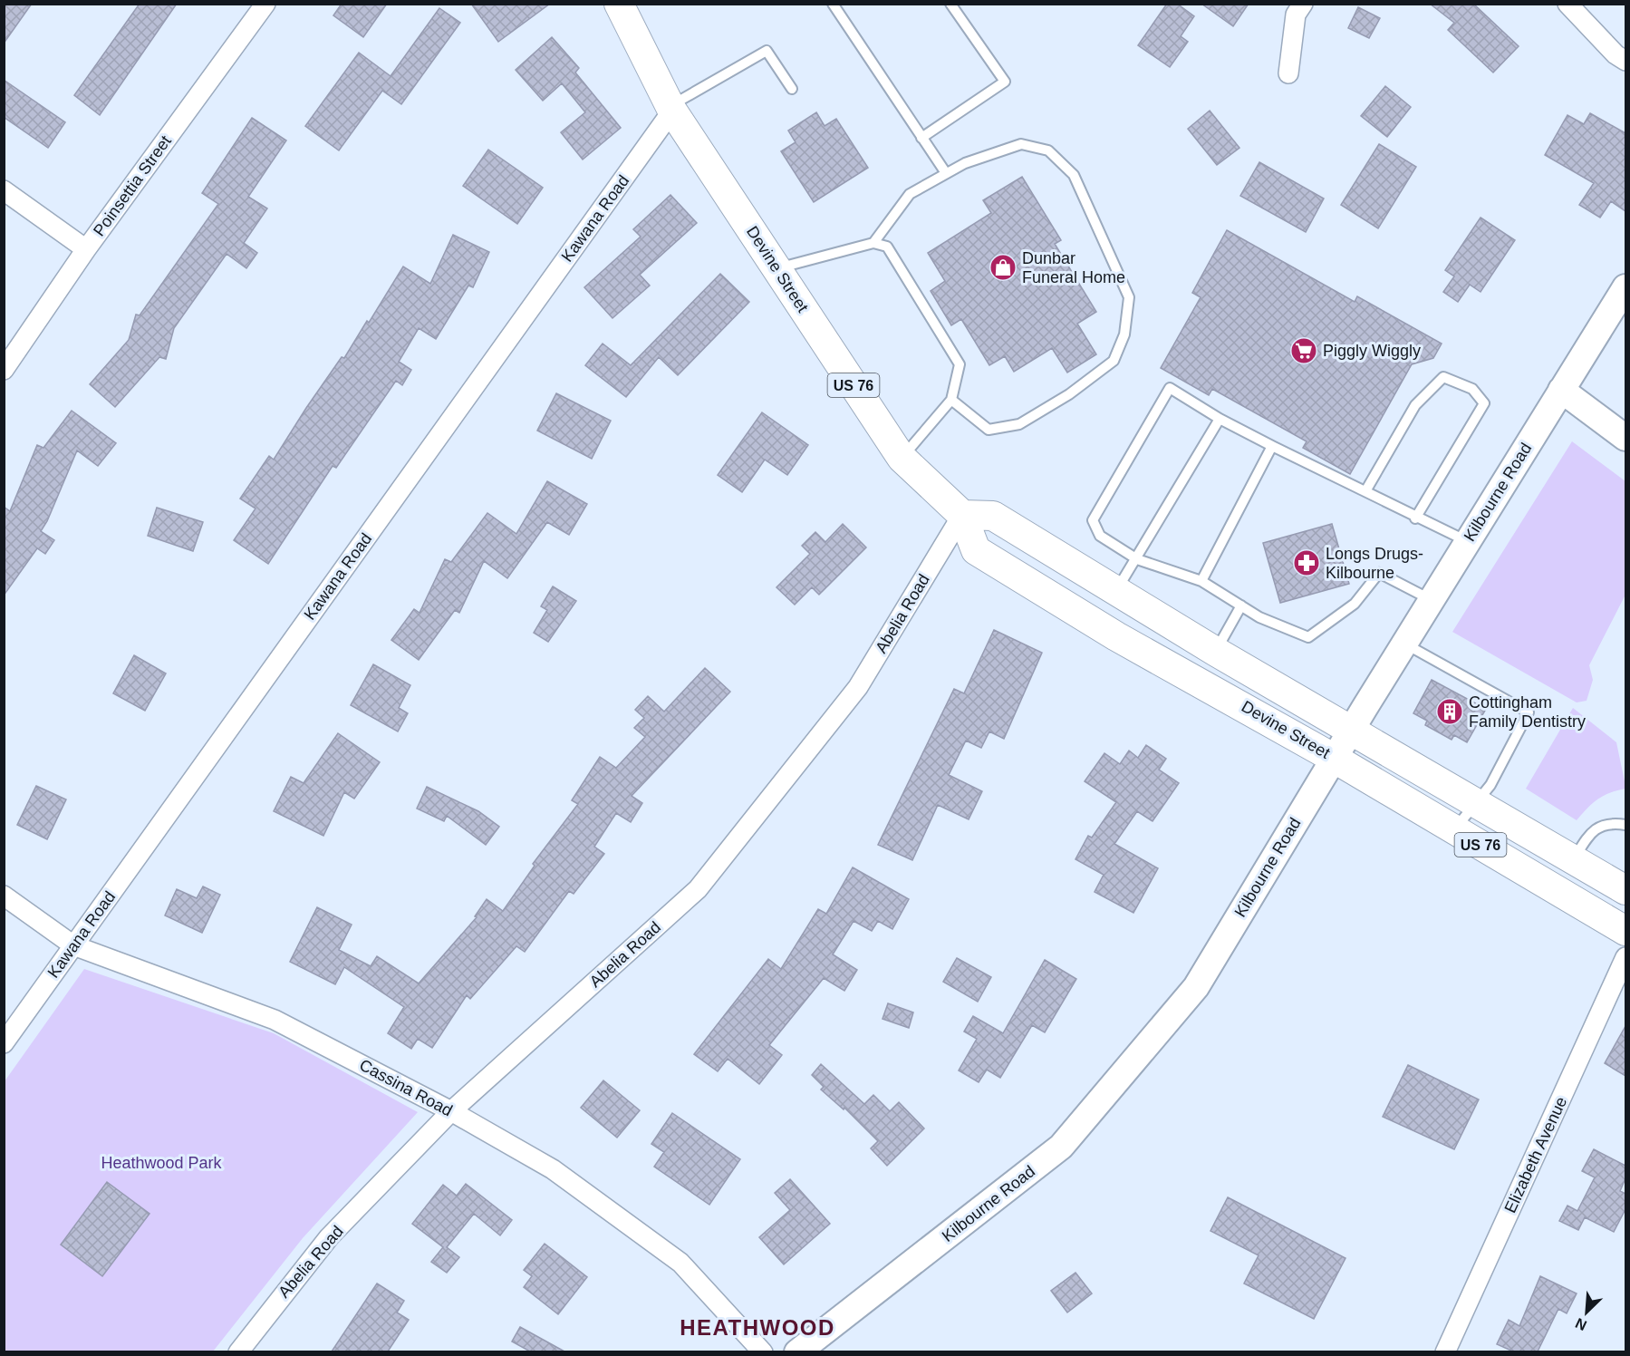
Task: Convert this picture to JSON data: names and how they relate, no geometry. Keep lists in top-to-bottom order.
{
  "streets": {
    "main road": ["Devine Street", "US 76"],
    "street": [
      "Poinsettia Street",
      "Kawana Road",
      "Kilbourne Road",
      "Abelia Road",
      "Cassina Road",
      "Elizabeth Avenue"
    ]
  },
  "crossings": [
    ["Kawana Road", "Devine Street"],
    ["Kawana Road", "Cassina Road"],
    ["Devine Street", "Kilbourne Road"],
    ["Devine Street", "Abelia Road"],
    ["Abelia Road", "Cassina Road"]
  ],
  "districts": ["HEATHWOOD"],
  "parks": ["Heathwood Park"],
  "places": {
    "shop": ["Dunbar Funeral Home"],
    "supermarket": ["Piggly Wiggly"],
    "pharmacy": ["Longs Drugs- Kilbourne"],
    "building": ["Cottingham Family Dentistry"]
  },
  "north": "bottom left"
}
